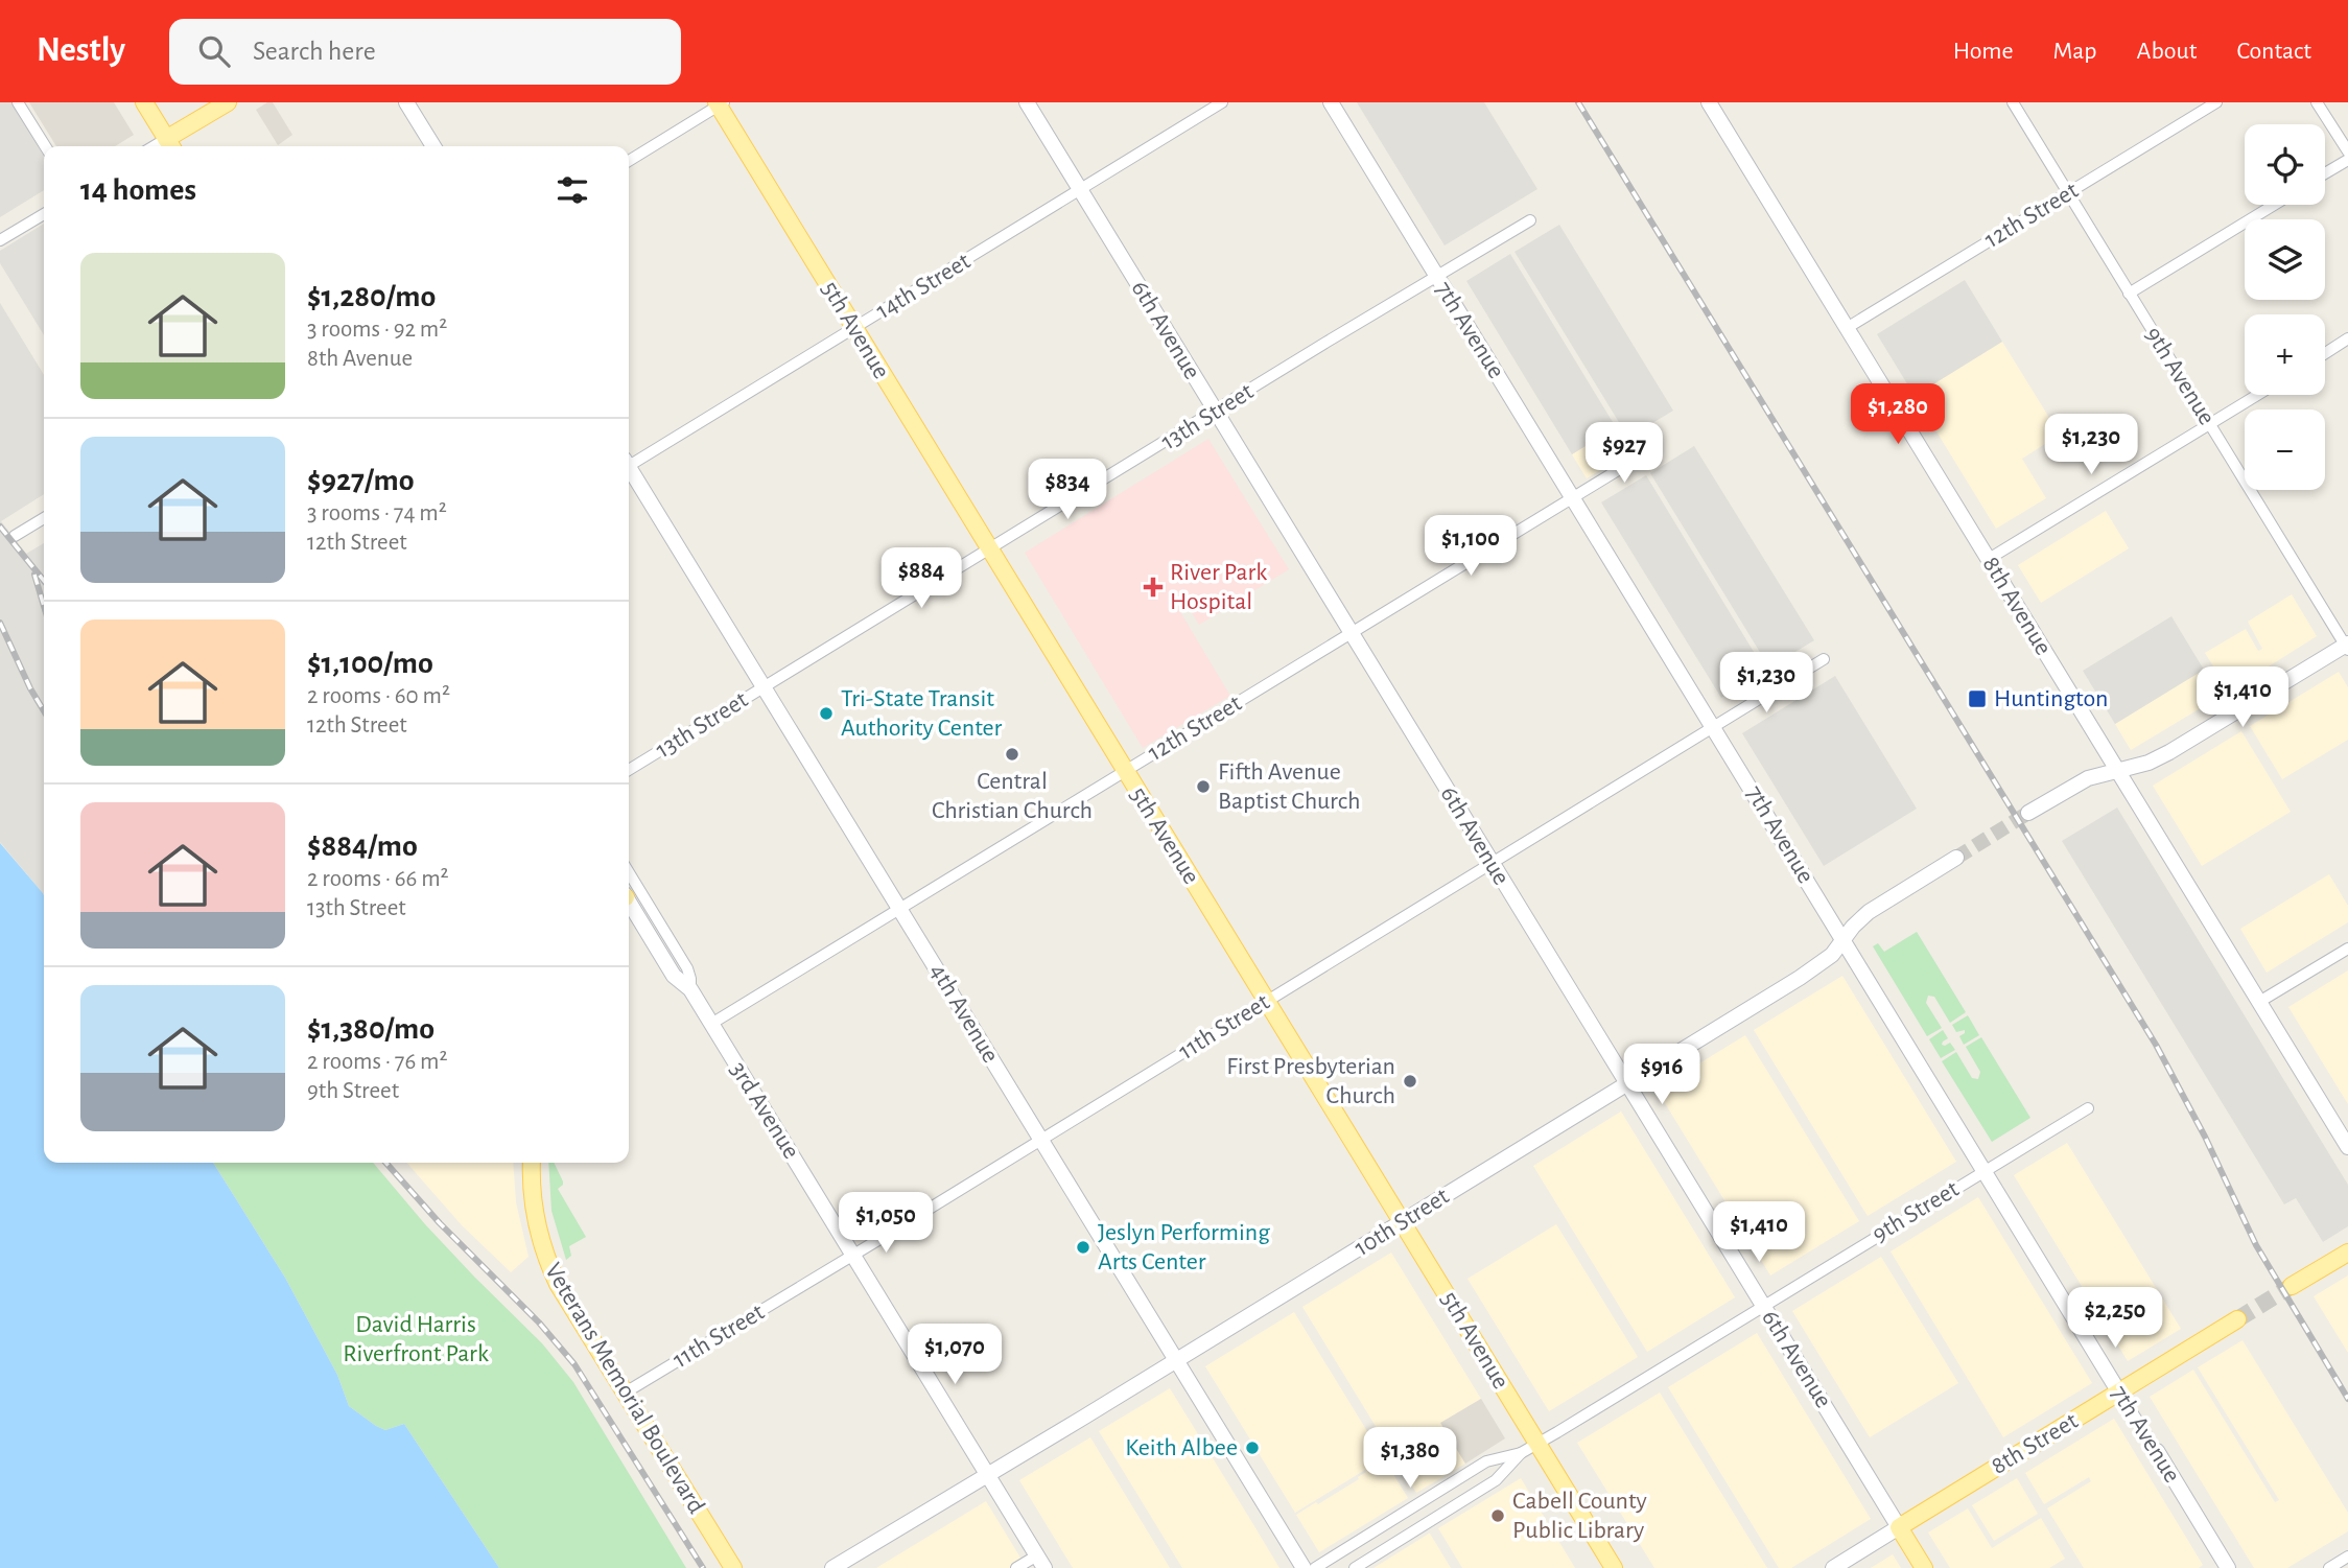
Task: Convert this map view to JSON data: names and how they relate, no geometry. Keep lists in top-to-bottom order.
{
  "streets": {
    "main road": [
      "5th Avenue",
      "6th Avenue",
      "Veterans Memorial Boulevard",
      "8th Street"
    ],
    "street": [
      "12th Street",
      "14th Street",
      "7th Avenue",
      "9th Avenue",
      "13th Street",
      "8th Avenue",
      "4th Avenue",
      "11th Street",
      "3rd Avenue",
      "9th Street",
      "10th Street"
    ]
  },
  "crossings": [
    ["12th Street", "5th Avenue"],
    ["12th Street", "6th Avenue"],
    ["12th Street", "7th Avenue"],
    ["12th Street", "9th Avenue"],
    ["12th Street", "8th Avenue"],
    ["12th Street", "4th Avenue"],
    ["12th Street", "3rd Avenue"],
    ["14th Street", "5th Avenue"],
    ["14th Street", "6th Avenue"],
    ["5th Avenue", "13th Street"],
    ["5th Avenue", "11th Street"],
    ["5th Avenue", "9th Street"],
    ["5th Avenue", "10th Street"],
    ["6th Avenue", "13th Street"],
    ["6th Avenue", "11th Street"],
    ["6th Avenue", "9th Street"],
    ["6th Avenue", "10th Street"],
    ["6th Avenue", "8th Street"],
    ["7th Avenue", "13th Street"],
    ["7th Avenue", "11th Street"],
    ["7th Avenue", "9th Street"],
    ["7th Avenue", "10th Street"],
    ["7th Avenue", "8th Street"],
    ["13th Street", "4th Avenue"],
    ["4th Avenue", "11th Street"],
    ["4th Avenue", "10th Street"],
    ["11th Street", "3rd Avenue"],
    ["11th Street", "Veterans Memorial Boulevard"],
    ["3rd Avenue", "10th Street"]
  ],
  "parks": ["David Harris Riverfront Park"],
  "places": {
    "health": ["River Park Hospital"],
    "transit": ["Huntington"],
    "other": [
      "Tri-State Transit Authority Center",
      "Central Christian Church",
      "Fifth Avenue Baptist Church",
      "First Presbyterian Church",
      "Jeslyn Performing Arts Center",
      "Keith Albee",
      "Cabell County Public Library"
    ]
  },
  "page": {
    "header": "Nestly",
    "search": "Search here",
    "nav": [
      "Home",
      "Map",
      "About",
      "Contact"
    ],
    "map_buttons": ["+", "−"],
    "heading": "14 homes",
    "list": [
      {
        "name": "$1,280/mo",
        "note": "3 rooms · 92 m² · 8th Avenue"
      },
      {
        "name": "$927/mo",
        "note": "3 rooms · 74 m² · 12th Street"
      },
      {
        "name": "$1,100/mo",
        "note": "2 rooms · 60 m² · 12th Street"
      },
      {
        "name": "$884/mo",
        "note": "2 rooms · 66 m² · 13th Street"
      },
      {
        "name": "$1,380/mo",
        "note": "2 rooms · 76 m² · 9th Street"
      }
    ],
    "price": [
      "$1,280",
      "$1,230",
      "$927",
      "$834",
      "$1,100",
      "$884",
      "$1,230",
      "$1,410",
      "$916",
      "$1,050",
      "$1,410",
      "$2,250",
      "$1,070",
      "$1,380"
    ]
  }
}
